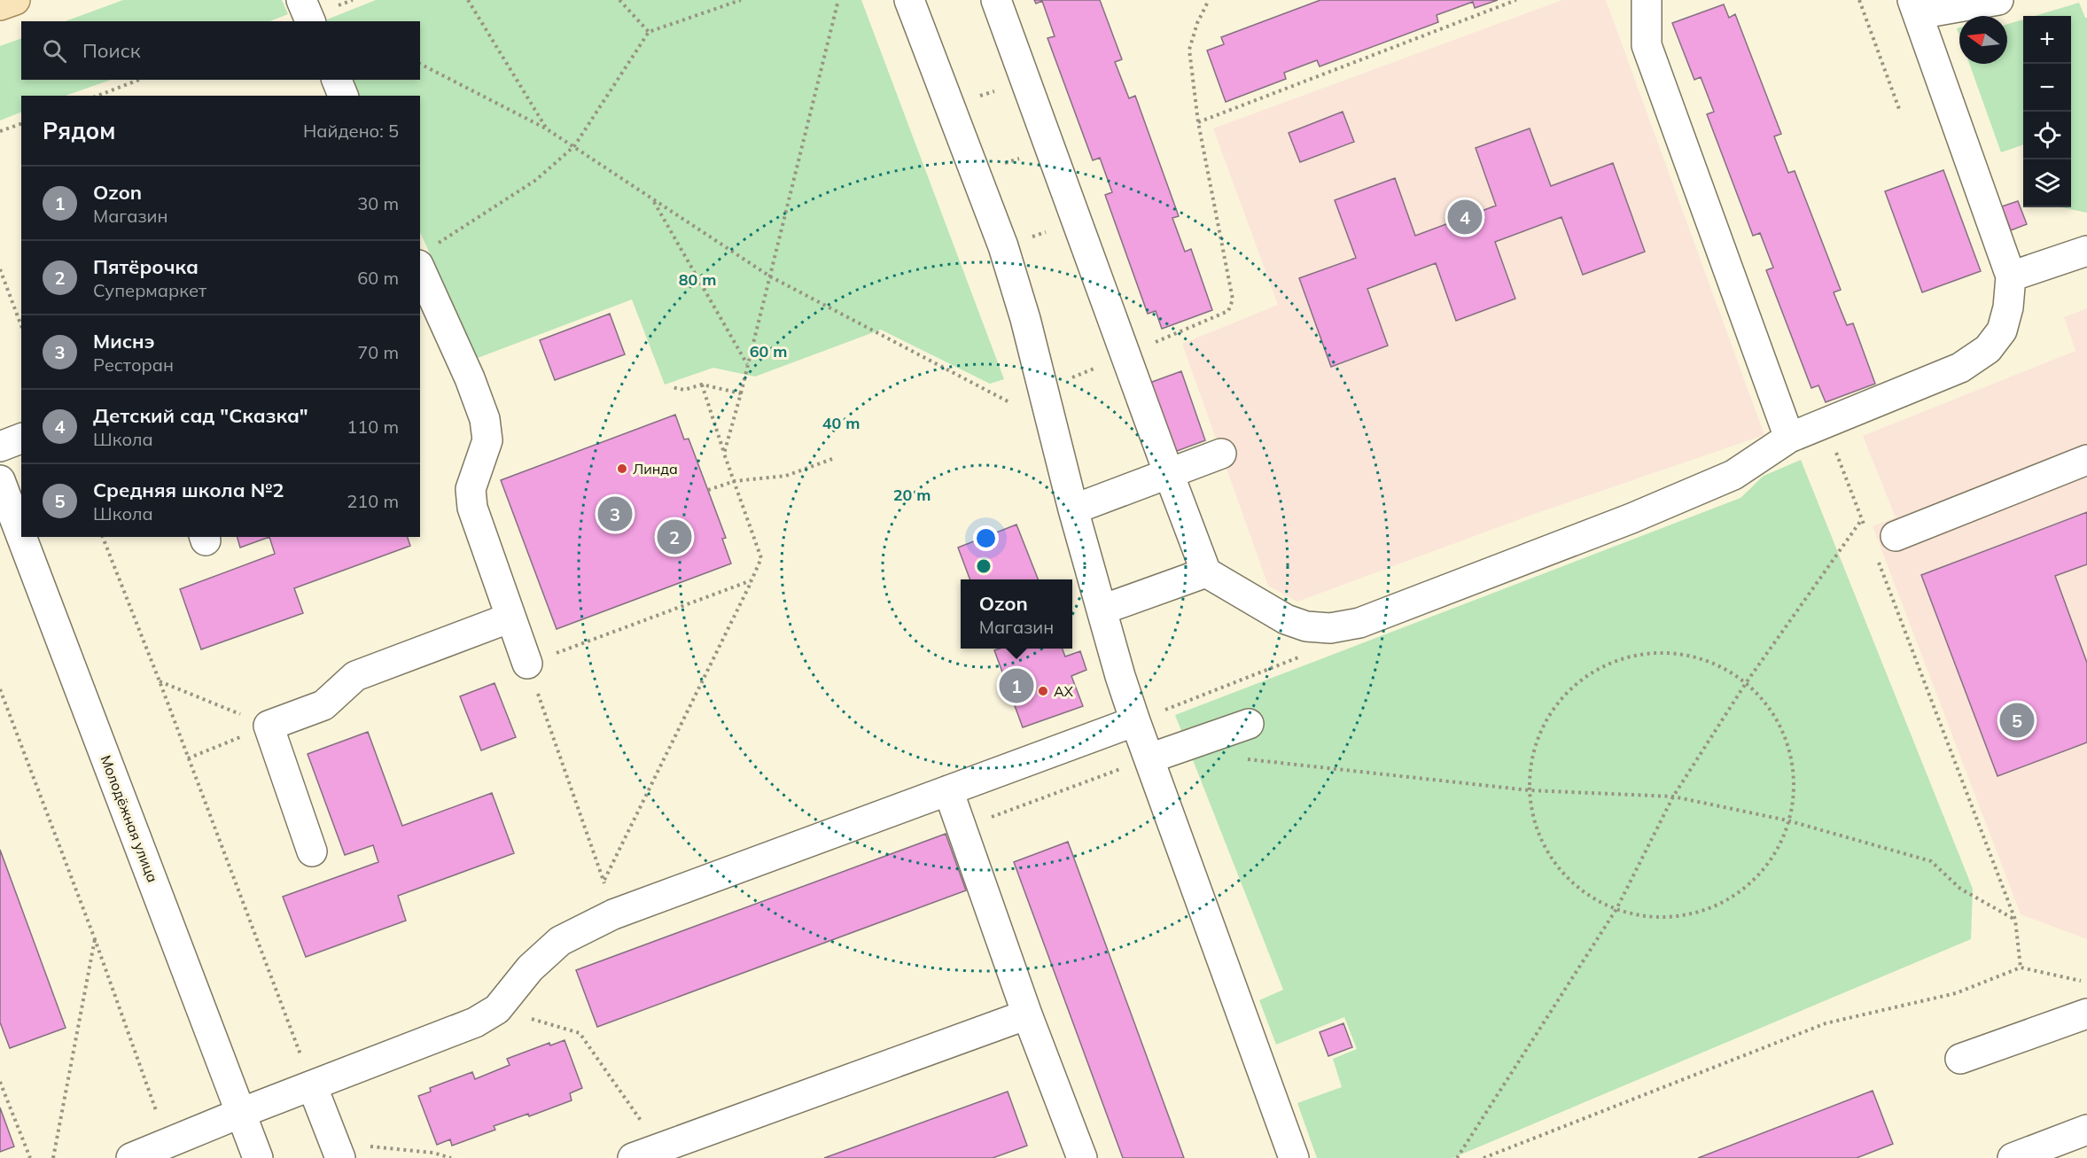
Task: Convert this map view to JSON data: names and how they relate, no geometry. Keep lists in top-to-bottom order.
{
  "streets": {
    "street": ["Молодёжная улица"]
  },
  "places": ["Линда", "АХ"],
  "north": "left",
  "page": {
    "map_buttons": ["+", "−"],
    "search": "Поиск",
    "heading": ["Рядом", "Найдено: 5"],
    "list": [
      {
        "mark": "1",
        "name": "Ozon",
        "note": "Магазин",
        "value": "30 m"
      },
      {
        "mark": "2",
        "name": "Пятёрочка",
        "note": "Супермаркет",
        "value": "60 m"
      },
      {
        "mark": "3",
        "name": "Миснэ",
        "note": "Ресторан",
        "value": "70 m"
      },
      {
        "mark": "4",
        "name": "Детский сад \"Сказка\"",
        "note": "Школа",
        "value": "110 m"
      },
      {
        "mark": "5",
        "name": "Средняя школа №2",
        "note": "Школа",
        "value": "210 m"
      }
    ],
    "pins": [
      "4",
      "3",
      "2",
      "1",
      "5"
    ],
    "popup": ["Ozon", "Магазин"]
  },
  "rings": [
    "80 m",
    "60 m",
    "40 m",
    "20 m"
  ]
}
